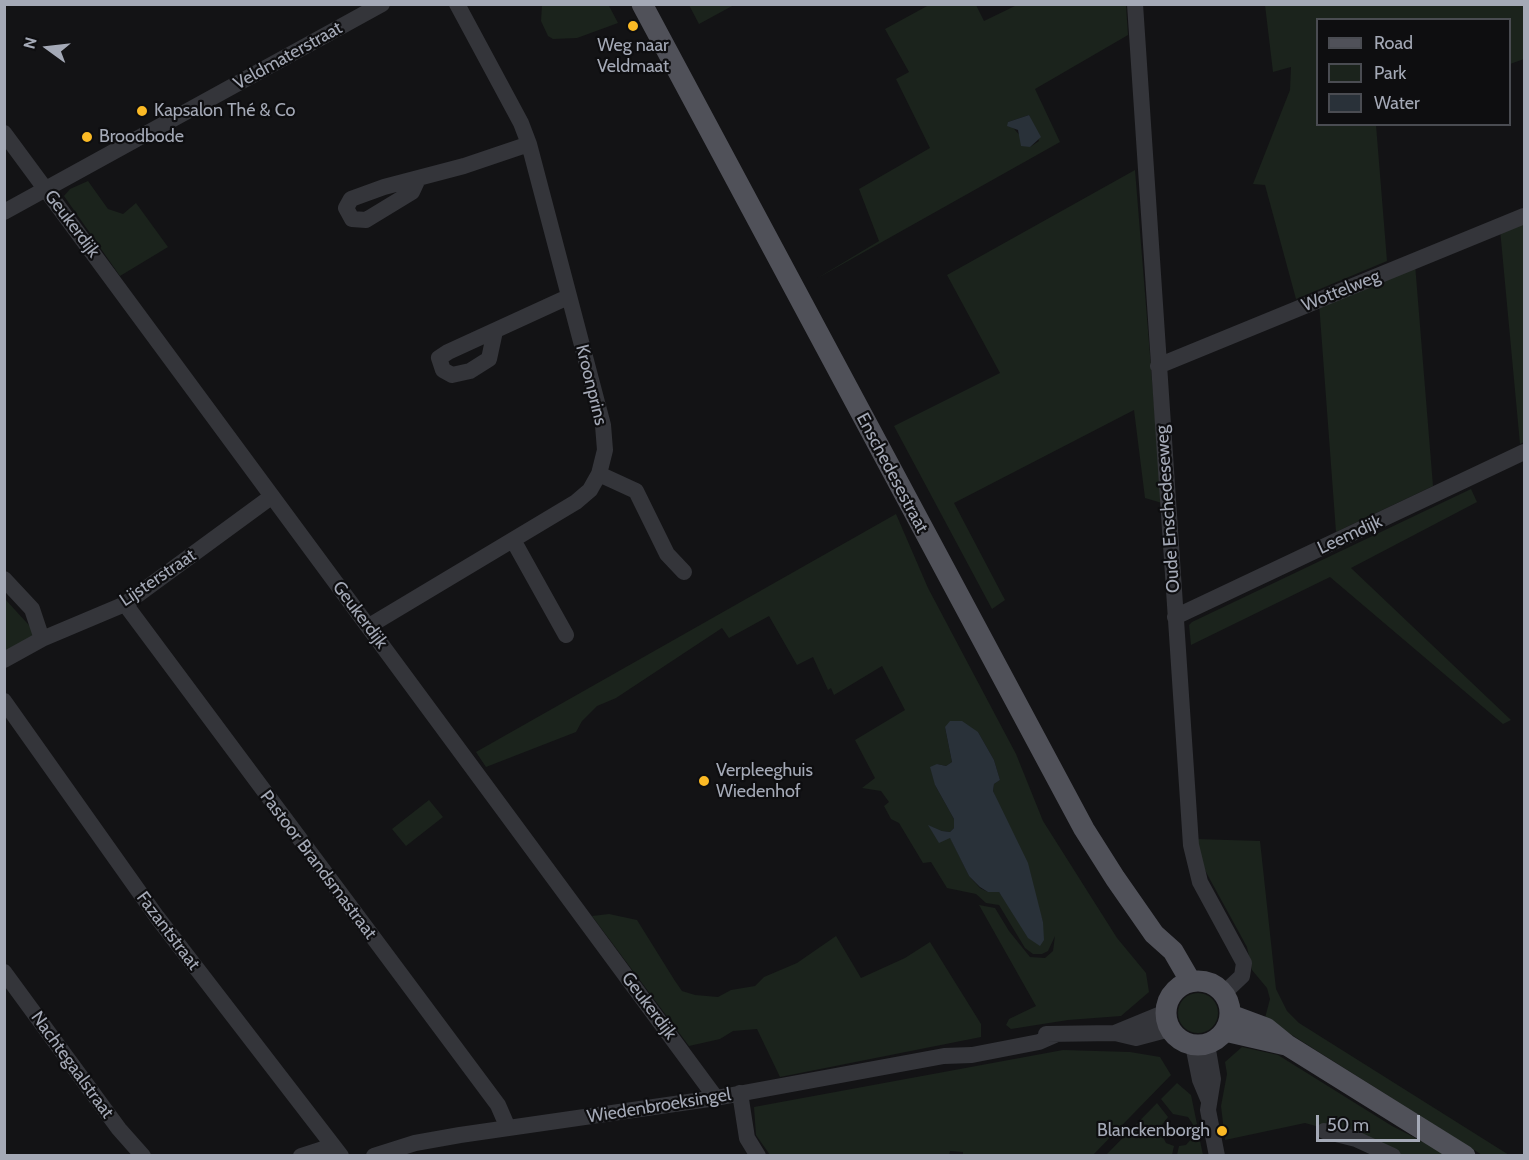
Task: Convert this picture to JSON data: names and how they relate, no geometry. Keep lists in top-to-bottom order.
{
  "streets": {
    "main road": ["Enschedesestraat"],
    "street": [
      "Veldmaterstraat",
      "Geukerdijk",
      "Wottelweg",
      "Kroonprins",
      "Oude Enschedeseweg",
      "Leemdijk",
      "Lijsterstraat",
      "Pastoor Brandsmastraat",
      "Fazantstraat",
      "Nachtegaalstraat",
      "Wiedenbroeksingel"
    ]
  },
  "crossings": [
    ["Veldmaterstraat", "Geukerdijk"],
    ["Geukerdijk", "Kroonprins"],
    ["Geukerdijk", "Lijsterstraat"],
    ["Geukerdijk", "Wiedenbroeksingel"],
    ["Wottelweg", "Oude Enschedeseweg"],
    ["Enschedesestraat", "Oude Enschedeseweg"],
    ["Enschedesestraat", "Wiedenbroeksingel"],
    ["Oude Enschedeseweg", "Leemdijk"],
    ["Oude Enschedeseweg", "Wiedenbroeksingel"],
    ["Lijsterstraat", "Pastoor Brandsmastraat"],
    ["Pastoor Brandsmastraat", "Wiedenbroeksingel"]
  ],
  "places": [
    "Weg naar Veldmaat",
    "Kapsalon Thé & Co",
    "Broodbode",
    "Verpleeghuis Wiedenhof",
    "Blanckenborgh"
  ],
  "legend": ["Road", "Park", "Water"],
  "scale_bar": "50 m",
  "north": "left"
}
